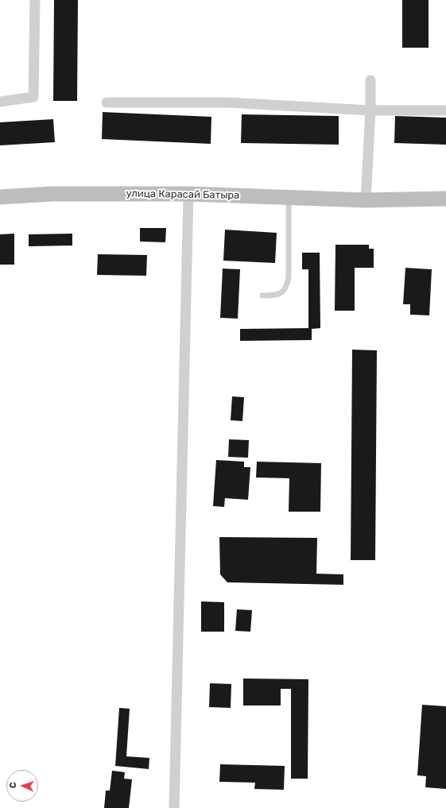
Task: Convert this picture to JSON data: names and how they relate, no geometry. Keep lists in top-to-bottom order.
{
  "streets": {
    "main road": ["улица Карасай Батыра"]
  },
  "north": "left"
}
